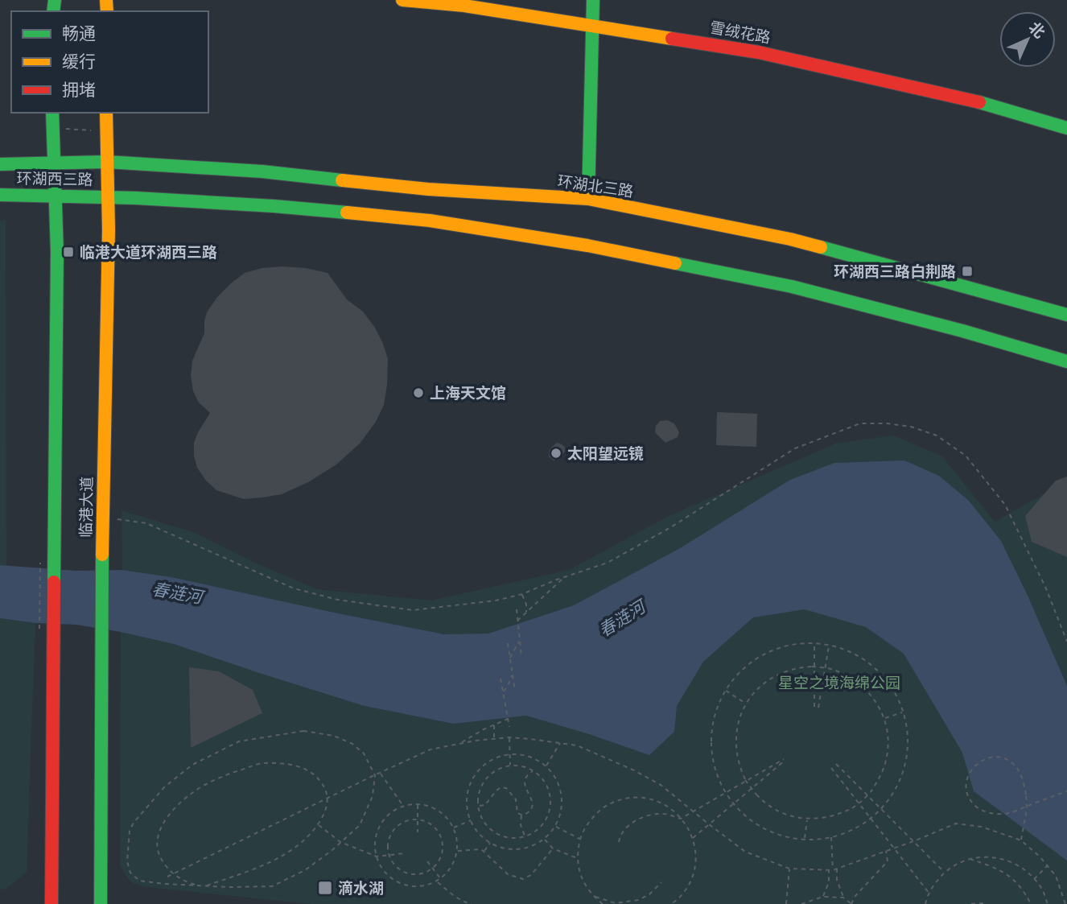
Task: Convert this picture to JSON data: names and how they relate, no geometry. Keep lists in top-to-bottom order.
{
  "streets": {
    "main road": [
      "雪绒花路",
      "环湖西三路",
      "环湖北三路",
      "临港大道"
    ]
  },
  "crossings": [
    ["环湖西三路", "环湖北三路"],
    ["环湖西三路", "临港大道"],
    ["环湖北三路", "临港大道"]
  ],
  "water": ["春涟河"],
  "parks": ["星空之境海绵公园"],
  "places": {
    "transit": ["临港大道环湖西三路", "环湖西三路白荆路", "滴水湖"],
    "other": ["上海天文馆", "太阳望远镜"]
  },
  "legend": ["畅通", "缓行", "拥堵"],
  "north": "top right"
}
